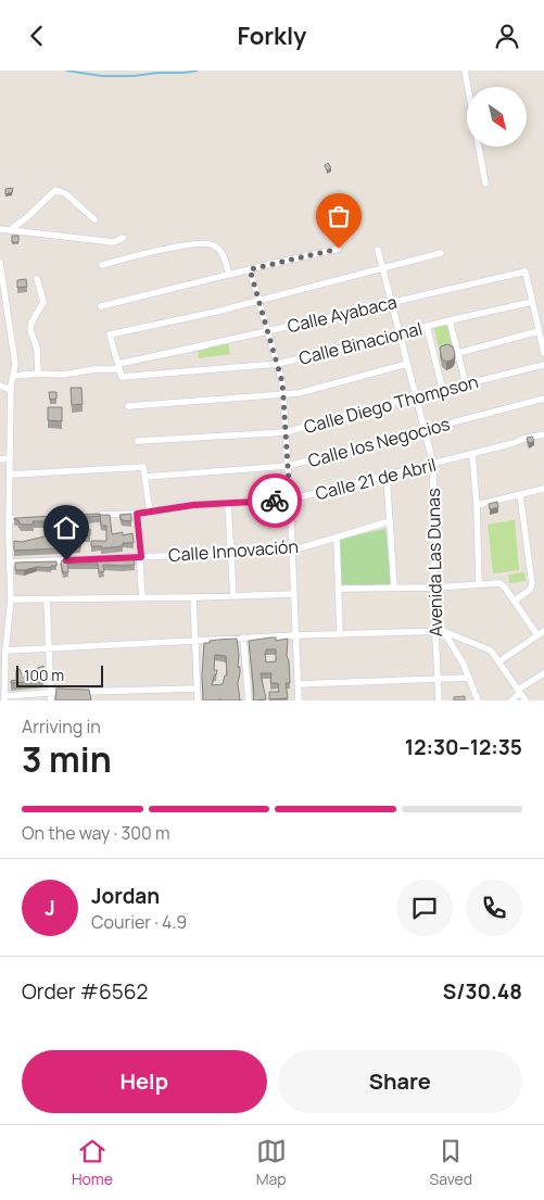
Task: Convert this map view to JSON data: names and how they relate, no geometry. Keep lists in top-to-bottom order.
{
  "streets": {
    "street": [
      "Calle Ayabaca",
      "Calle Binacional",
      "Calle Diego Thompson",
      "Calle los Negocios",
      "Calle 21 de Abril",
      "Calle Innovación",
      "Avenida Las Dunas"
    ]
  },
  "crossings": [
    ["Calle Ayabaca", "Calle Binacional"],
    ["Calle Ayabaca", "Avenida Las Dunas"],
    ["Calle Binacional", "Avenida Las Dunas"],
    ["Calle Diego Thompson", "Avenida Las Dunas"],
    ["Calle los Negocios", "Avenida Las Dunas"],
    ["Calle 21 de Abril", "Avenida Las Dunas"]
  ],
  "scale_bar": "100 m",
  "north": "bottom right",
  "page": {
    "header": "Forkly",
    "scale": "100 m",
    "heading": ["3 min", "Arriving in", "12:30–12:35"],
    "panel": [
      "Jordan",
      "Courier · 4.9",
      "Order #6562",
      "S/30.48"
    ],
    "bar": "On the way · 300 m",
    "round": "J",
    "buttons": ["Help", "Share"],
    "tabs": ["Home", "Map", "Saved"]
  }
}
